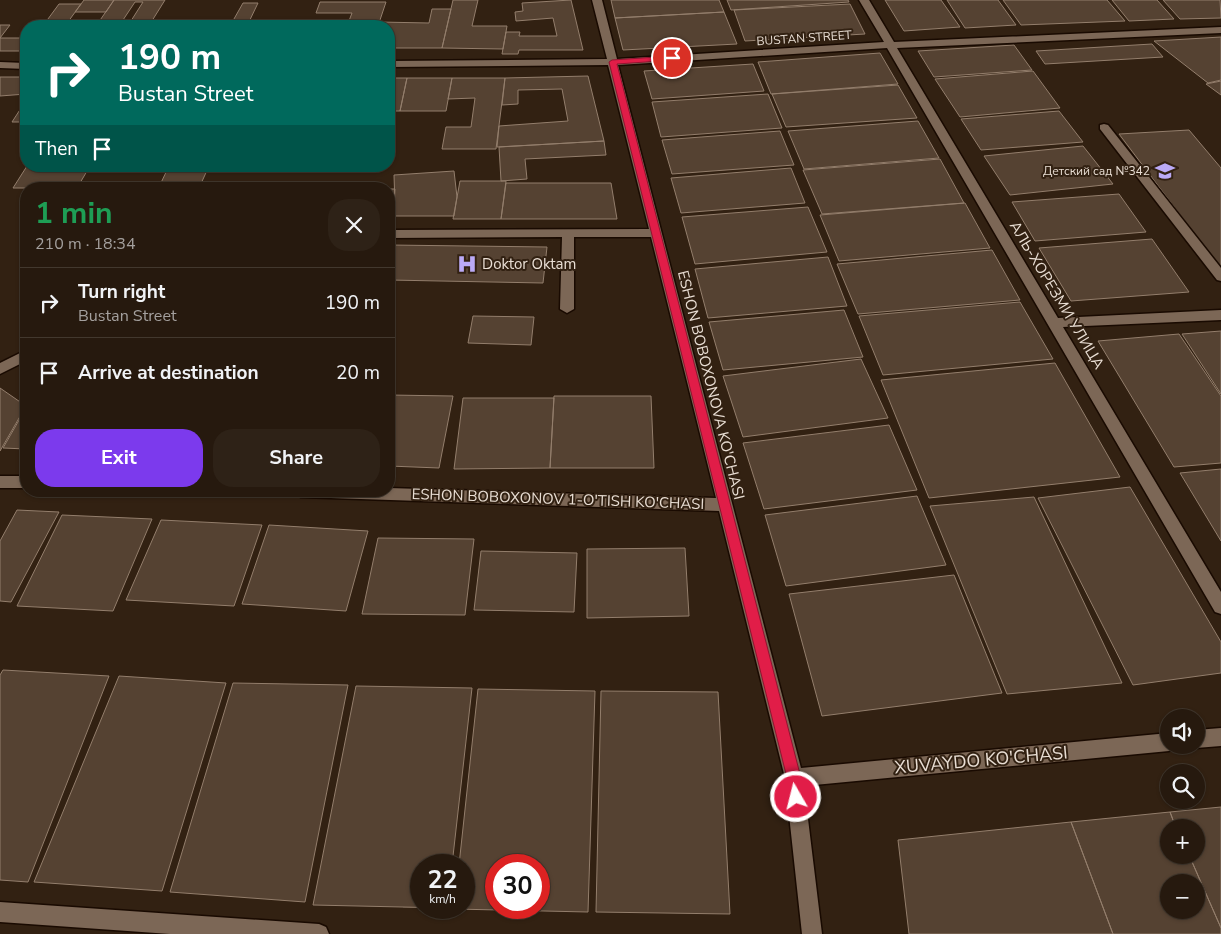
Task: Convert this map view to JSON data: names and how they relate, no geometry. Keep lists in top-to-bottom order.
{
  "streets": {
    "street": [
      "BUSTАN STREET",
      "АЛЬ-ХОРЕЗМИ УЛИЦА",
      "ESHON BOBOXONOVA KO'CHASI",
      "ESHON BOBOXONOV 1-O'TISH KO'CHASI",
      "XUVAYDO KO'CHASI"
    ]
  },
  "crossings": [
    ["BUSTАN STREET", "АЛЬ-ХОРЕЗМИ УЛИЦА"],
    ["BUSTАN STREET", "ESHON BOBOXONOVA KO'CHASI"],
    ["ESHON BOBOXONOVA KO'CHASI", "ESHON BOBOXONOV 1-O'TISH KO'CHASI"],
    ["ESHON BOBOXONOVA KO'CHASI", "XUVAYDO KO'CHASI"]
  ],
  "places": {
    "school or university": ["Детский сад №342"],
    "hospital": ["Doktor Oktam"]
  },
  "page": {
    "turn": ["190 m", "Bustаn Street"],
    "then": "Then",
    "heading": ["1 min", "210 m · 18:34"],
    "list": [
      {
        "name": "Turn right",
        "note": "Bustаn Street",
        "value": "190 m"
      },
      {
        "name": "Arrive at destination",
        "value": "20 m"
      }
    ],
    "buttons": ["Exit", "Share"],
    "map_buttons": ["+", "−"],
    "speed": "22 km/h",
    "limit": "30"
  }
}
